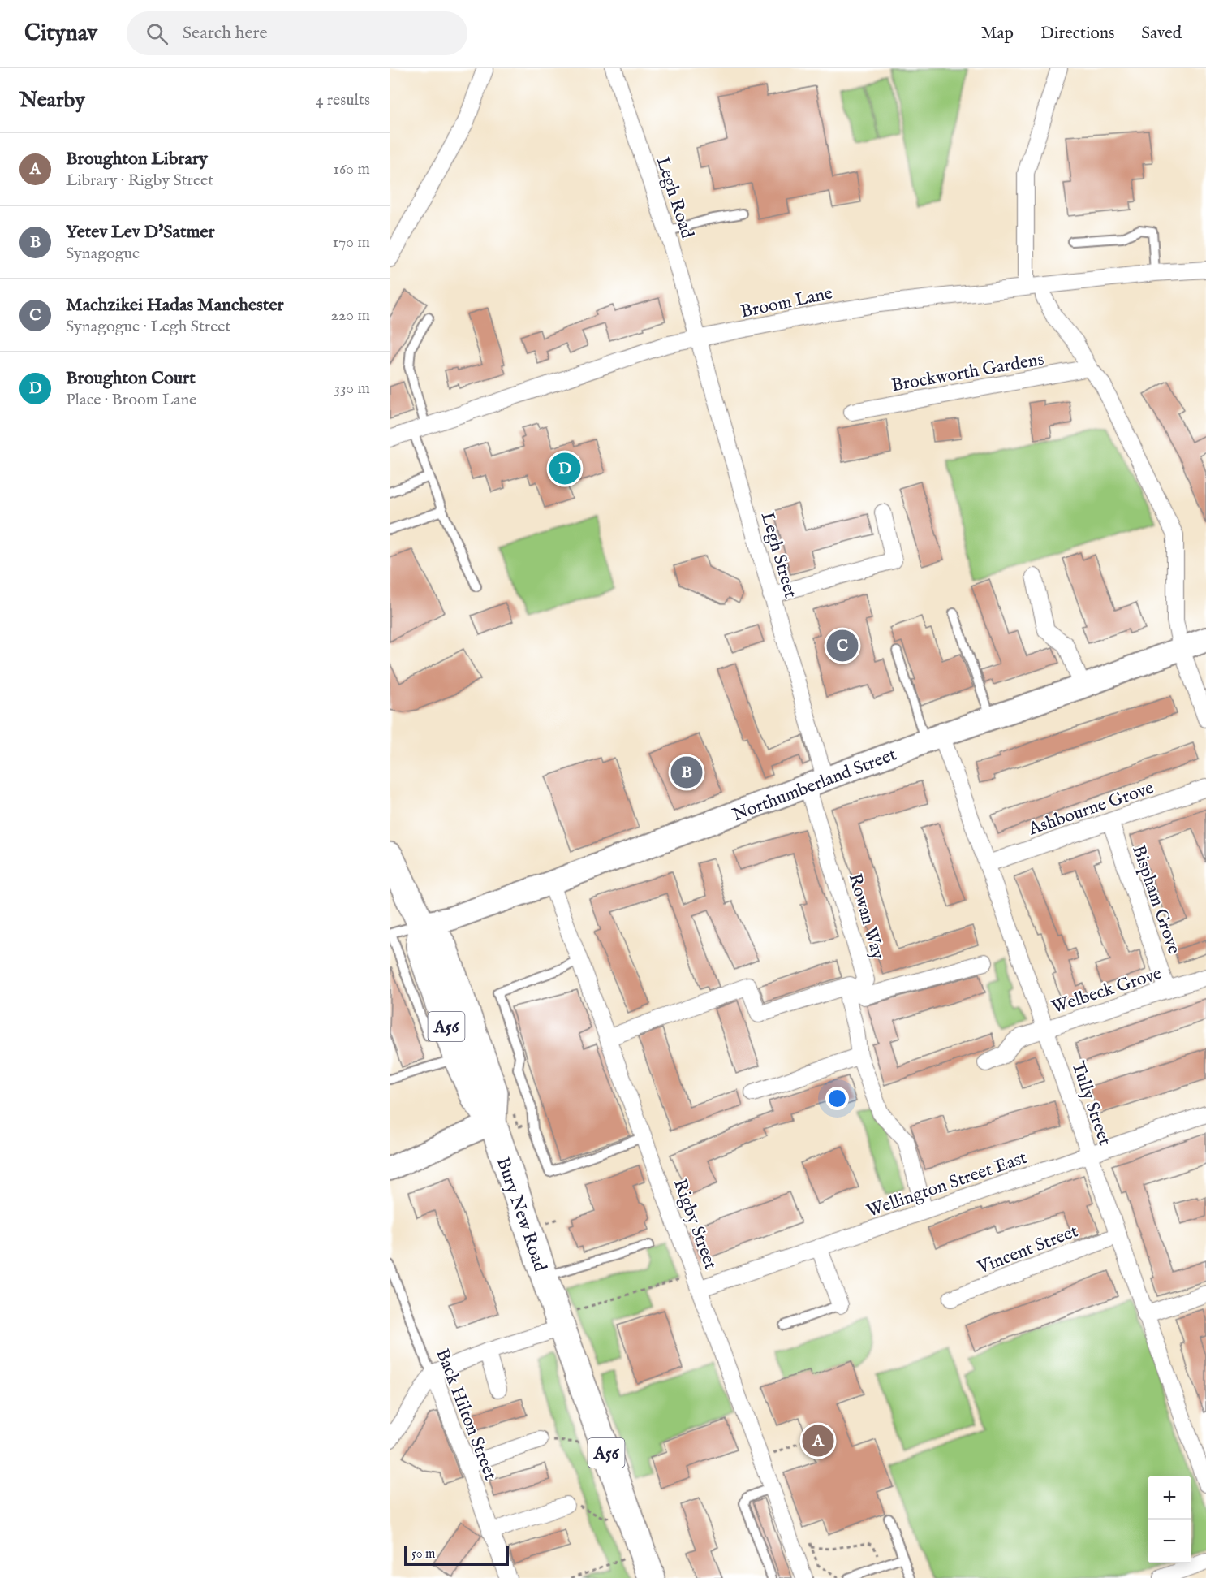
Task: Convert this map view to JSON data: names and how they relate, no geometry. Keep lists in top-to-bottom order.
{
  "streets": {
    "highway": ["A56", "Bury New Road"],
    "street": [
      "Legh Road",
      "Broom Lane",
      "Brockworth Gardens",
      "Legh Street",
      "Northumberland Street",
      "Ashbourne Grove",
      "Bispham Grove",
      "Rowan Way",
      "Welbeck Grove",
      "Tully Street",
      "Wellington Street East",
      "Rigby Street",
      "Vincent Street",
      "Back Hilton Street"
    ]
  },
  "crossings": [
    ["Legh Road", "Broom Lane"],
    ["Legh Road", "Legh Street"],
    ["Broom Lane", "Legh Street"],
    ["Legh Street", "Northumberland Street"],
    ["Legh Street", "Rowan Way"],
    ["Northumberland Street", "Rowan Way"],
    ["Northumberland Street", "A56"],
    ["Northumberland Street", "Tully Street"],
    ["Northumberland Street", "Bury New Road"],
    ["Northumberland Street", "Rigby Street"],
    ["Ashbourne Grove", "Bispham Grove"],
    ["Ashbourne Grove", "Tully Street"],
    ["Bispham Grove", "Welbeck Grove"],
    ["Welbeck Grove", "Tully Street"],
    ["A56", "Bury New Road"],
    ["Tully Street", "Wellington Street East"],
    ["Tully Street", "Vincent Street"],
    ["Wellington Street East", "Rigby Street"]
  ],
  "scale_bar": "50 m",
  "page": {
    "header": "Citynav",
    "search": "Search here",
    "nav": ["Map", "Directions", "Saved"],
    "heading": ["Nearby", "4 results"],
    "list": [
      {
        "mark": "A",
        "name": "Broughton Library",
        "note": "Library · Rigby Street",
        "value": "160 m"
      },
      {
        "mark": "B",
        "name": "Yetev Lev D'Satmer",
        "note": "Synagogue",
        "value": "170 m"
      },
      {
        "mark": "C",
        "name": "Machzikei Hadas Manchester",
        "note": "Synagogue · Legh Street",
        "value": "220 m"
      },
      {
        "mark": "D",
        "name": "Broughton Court",
        "note": "Place · Broom Lane",
        "value": "330 m"
      }
    ],
    "pins": [
      "D",
      "C",
      "B",
      "A"
    ],
    "map_buttons": ["+", "−"],
    "scale": "50 m"
  }
}
